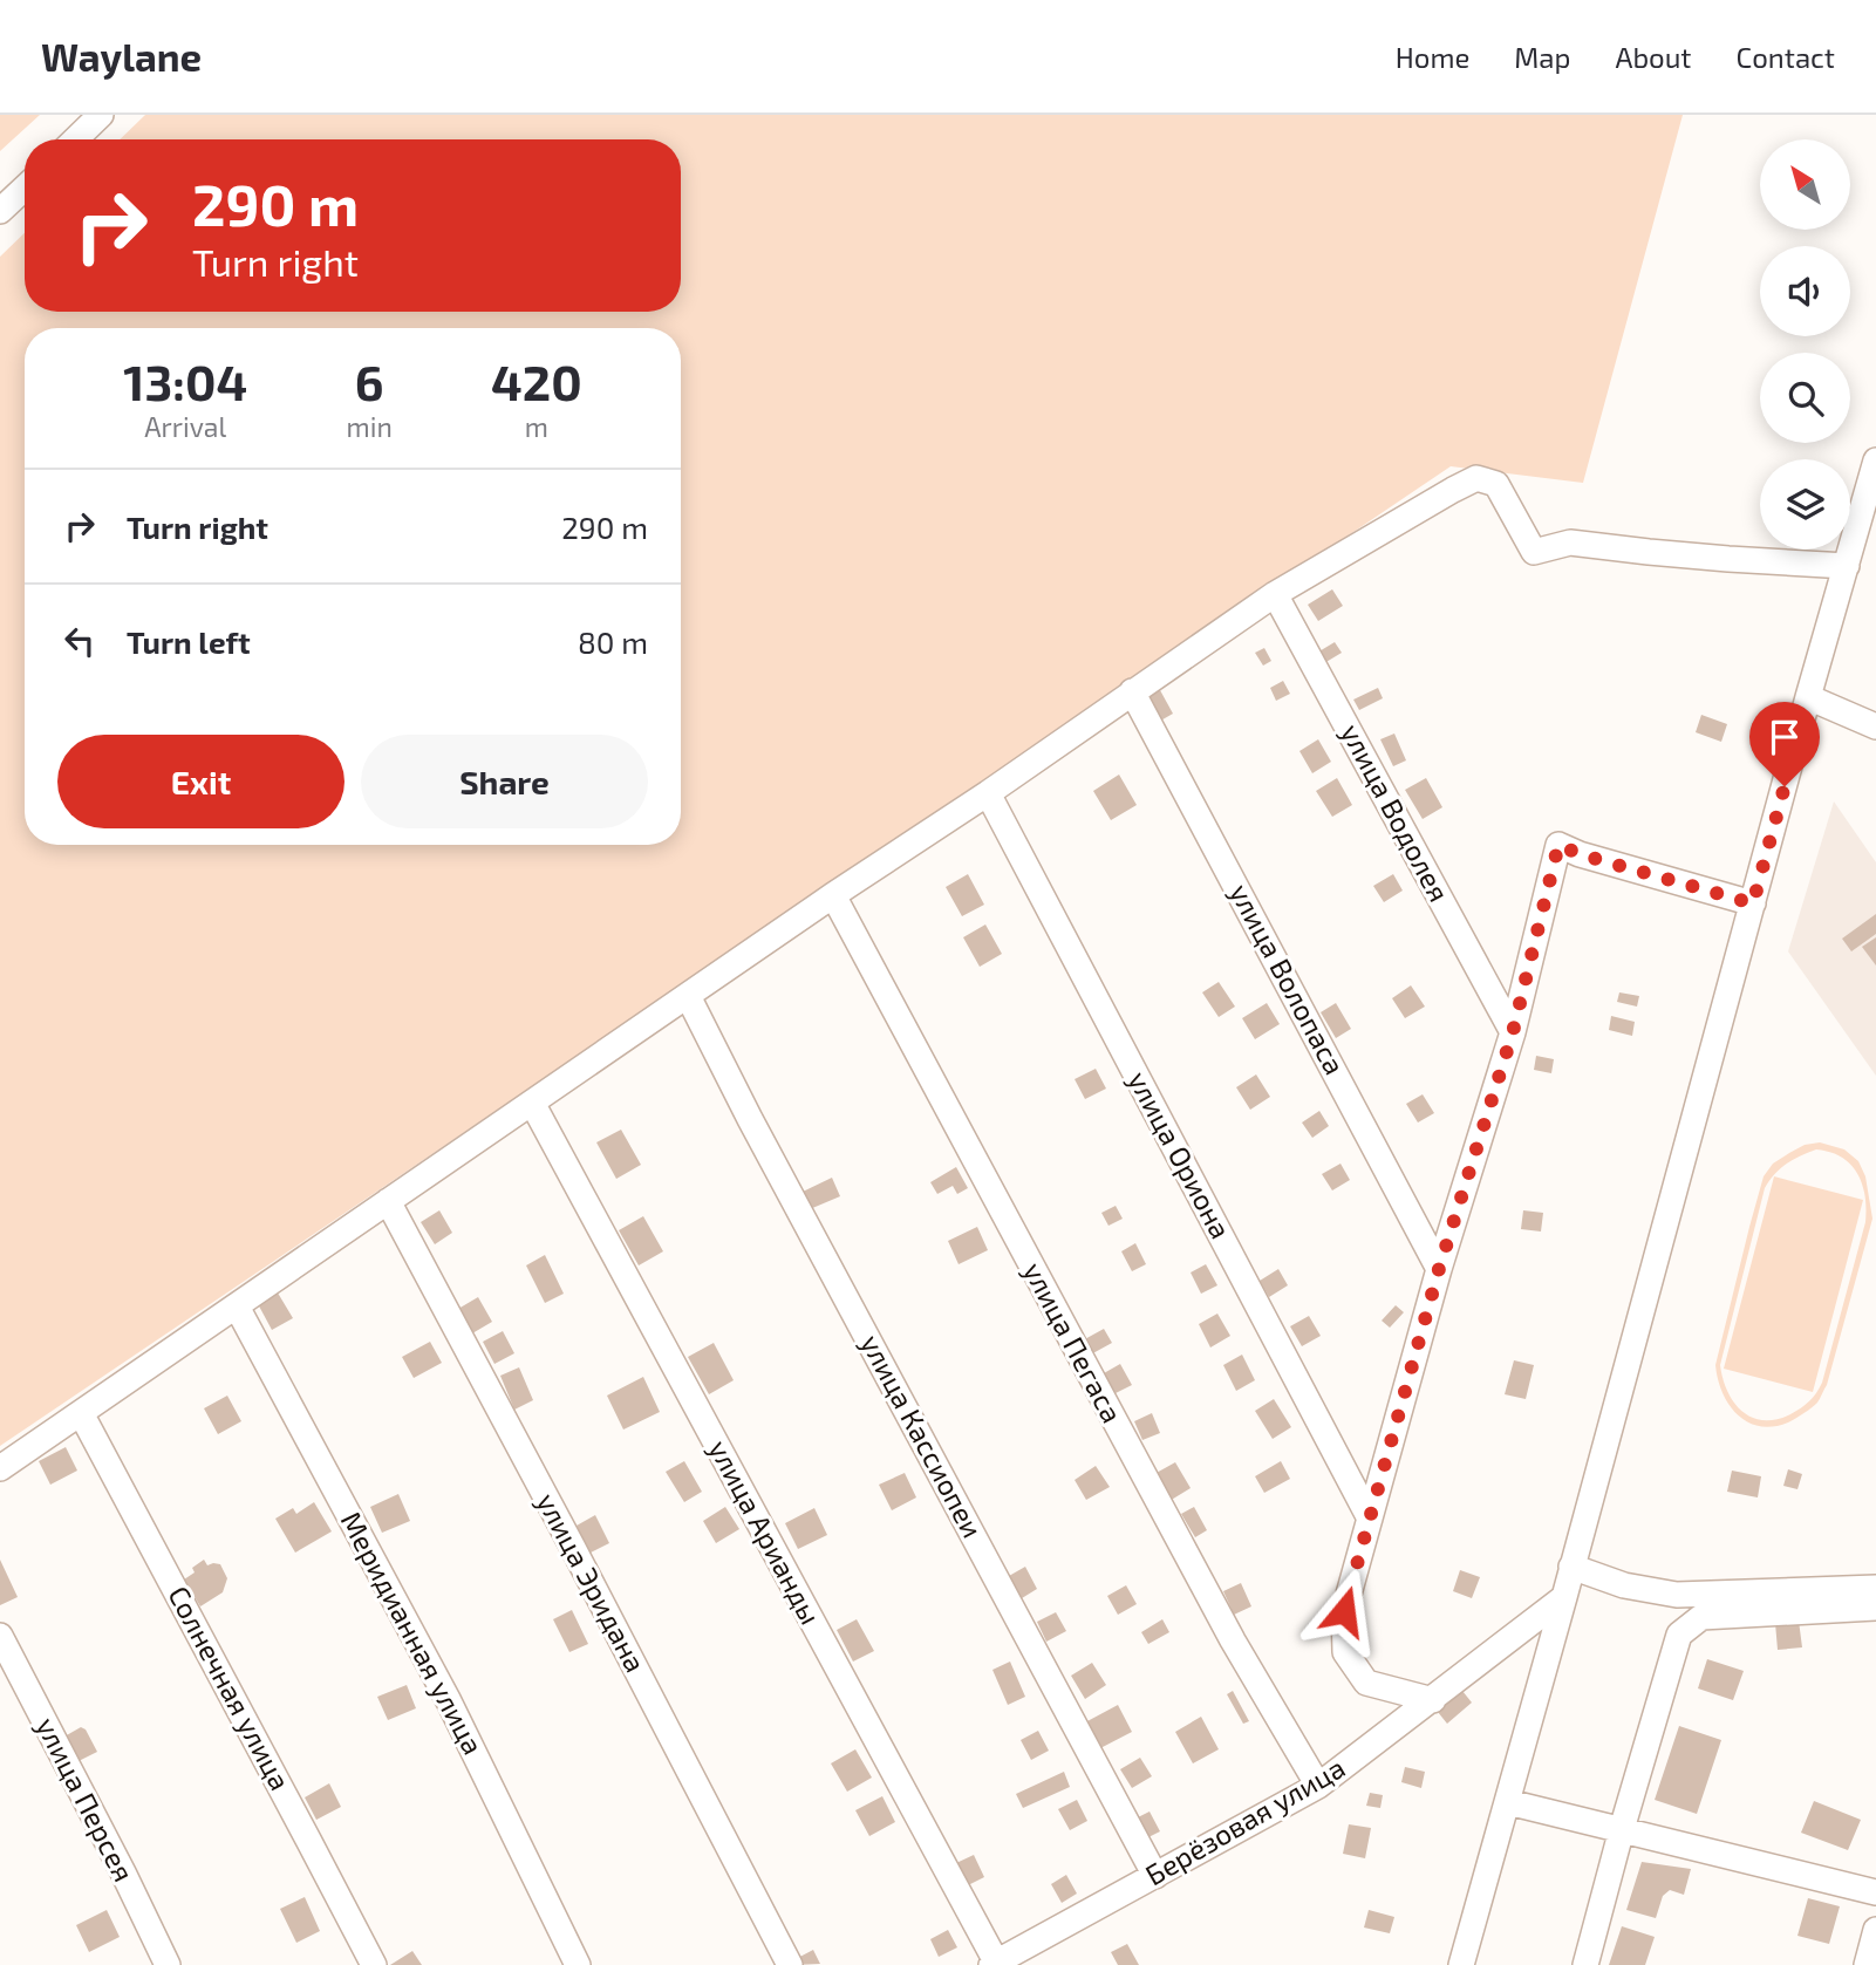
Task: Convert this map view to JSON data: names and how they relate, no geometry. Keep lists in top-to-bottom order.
{
  "streets": {
    "street": [
      "улица Водолея",
      "улица Волопаса",
      "улица Ориона",
      "улица Пегаса",
      "улица Кассиопеи",
      "улица Арианды",
      "улица Эридана",
      "Меридианная улица",
      "Солнечная улица",
      "улица Персея",
      "Берёзовая улица"
    ]
  },
  "crossings": [
    ["улица Пегаса", "Берёзовая улица"],
    ["улица Кассиопеи", "Берёзовая улица"],
    ["улица Арианды", "Берёзовая улица"]
  ],
  "north": "top left",
  "page": {
    "header": "Waylane",
    "nav": [
      "Home",
      "Map",
      "About",
      "Contact"
    ],
    "turn": ["290 m", "Turn right"],
    "eta": [
      "13:04",
      "Arrival",
      "6",
      "min",
      "420",
      "m"
    ],
    "list": [
      {
        "name": "Turn right",
        "value": "290 m"
      },
      {
        "name": "Turn left",
        "value": "80 m"
      }
    ],
    "buttons": ["Exit", "Share"]
  }
}
